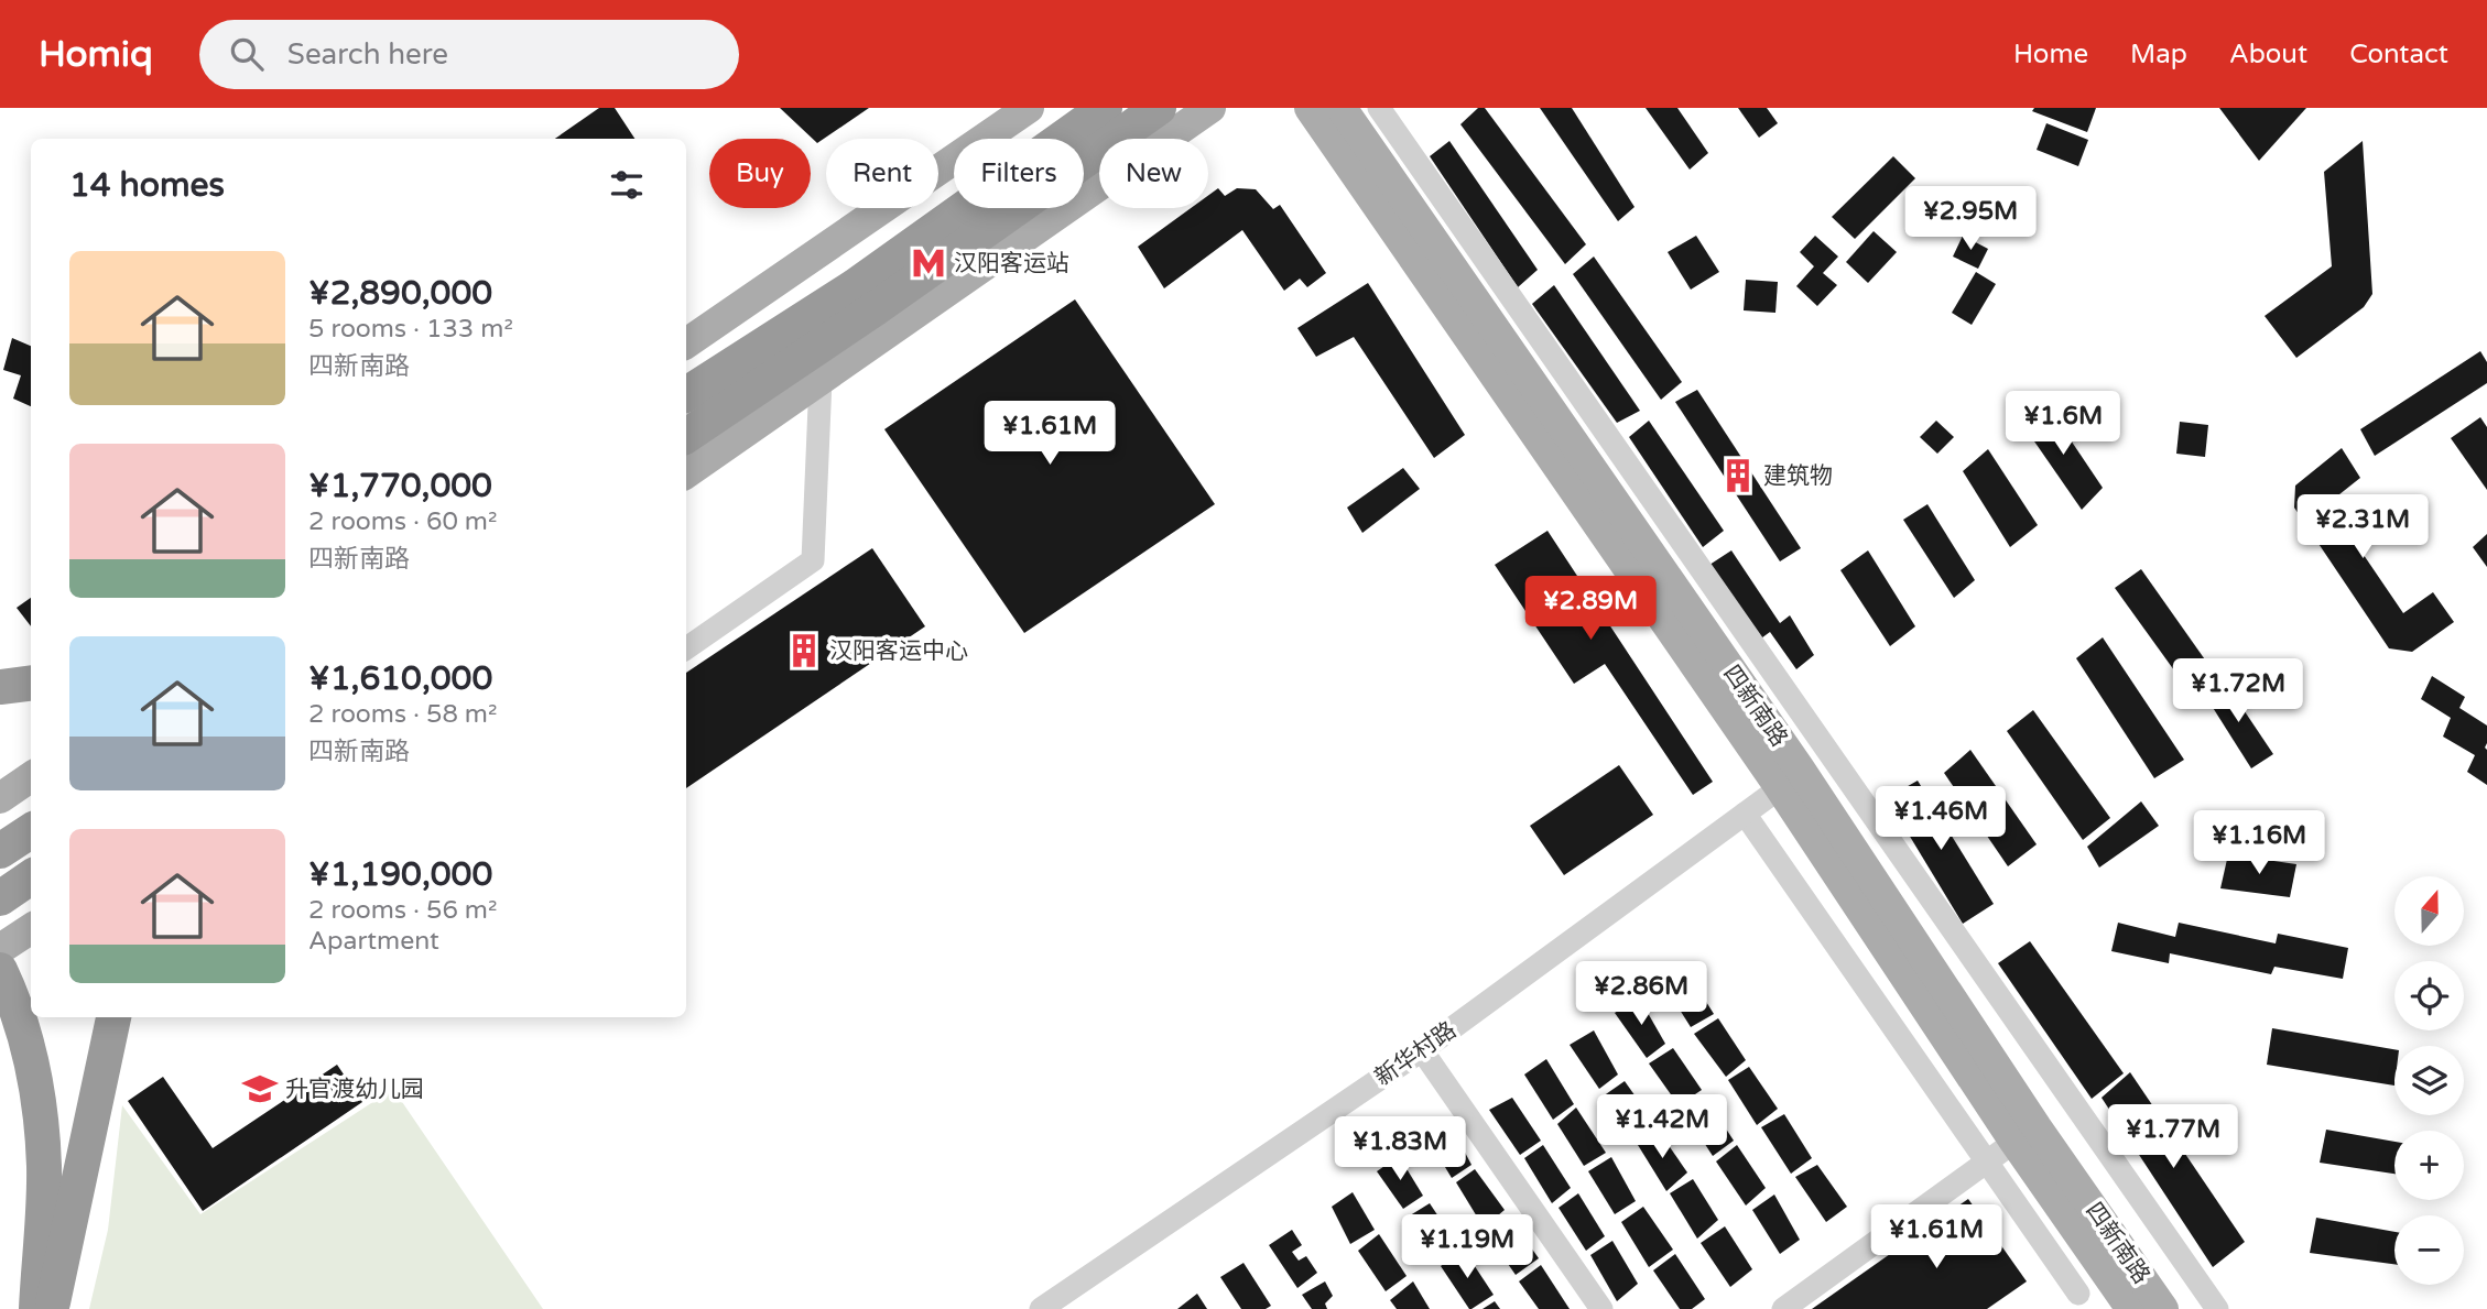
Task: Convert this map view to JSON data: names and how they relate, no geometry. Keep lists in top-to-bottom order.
{
  "streets": {
    "main road": ["四新南路"],
    "street": ["新华村路"]
  },
  "crossings": [
    ["四新南路", "新华村路"]
  ],
  "places": {
    "metro station": ["汉阳客运站"],
    "building": ["建筑物", "汉阳客运中心"],
    "school or university": ["升官渡幼儿园"]
  },
  "north": "top",
  "page": {
    "header": "Homiq",
    "search": "Search here",
    "nav": [
      "Home",
      "Map",
      "About",
      "Contact"
    ],
    "chip": [
      "Buy",
      "Rent",
      "Filters",
      "New"
    ],
    "heading": "14 homes",
    "price": [
      "¥2.95M",
      "¥1.6M",
      "¥1.61M",
      "¥2.31M",
      "¥2.89M",
      "¥1.72M",
      "¥1.46M",
      "¥1.16M",
      "¥2.86M",
      "¥1.42M",
      "¥1.77M",
      "¥1.83M",
      "¥1.61M",
      "¥1.19M"
    ],
    "list": [
      {
        "name": "¥2,890,000",
        "note": "5 rooms · 133 m² · 四新南路"
      },
      {
        "name": "¥1,770,000",
        "note": "2 rooms · 60 m² · 四新南路"
      },
      {
        "name": "¥1,610,000",
        "note": "2 rooms · 58 m² · 四新南路"
      },
      {
        "name": "¥1,190,000",
        "note": "2 rooms · 56 m² · Apartment"
      }
    ],
    "map_buttons": ["+", "−"]
  }
}
